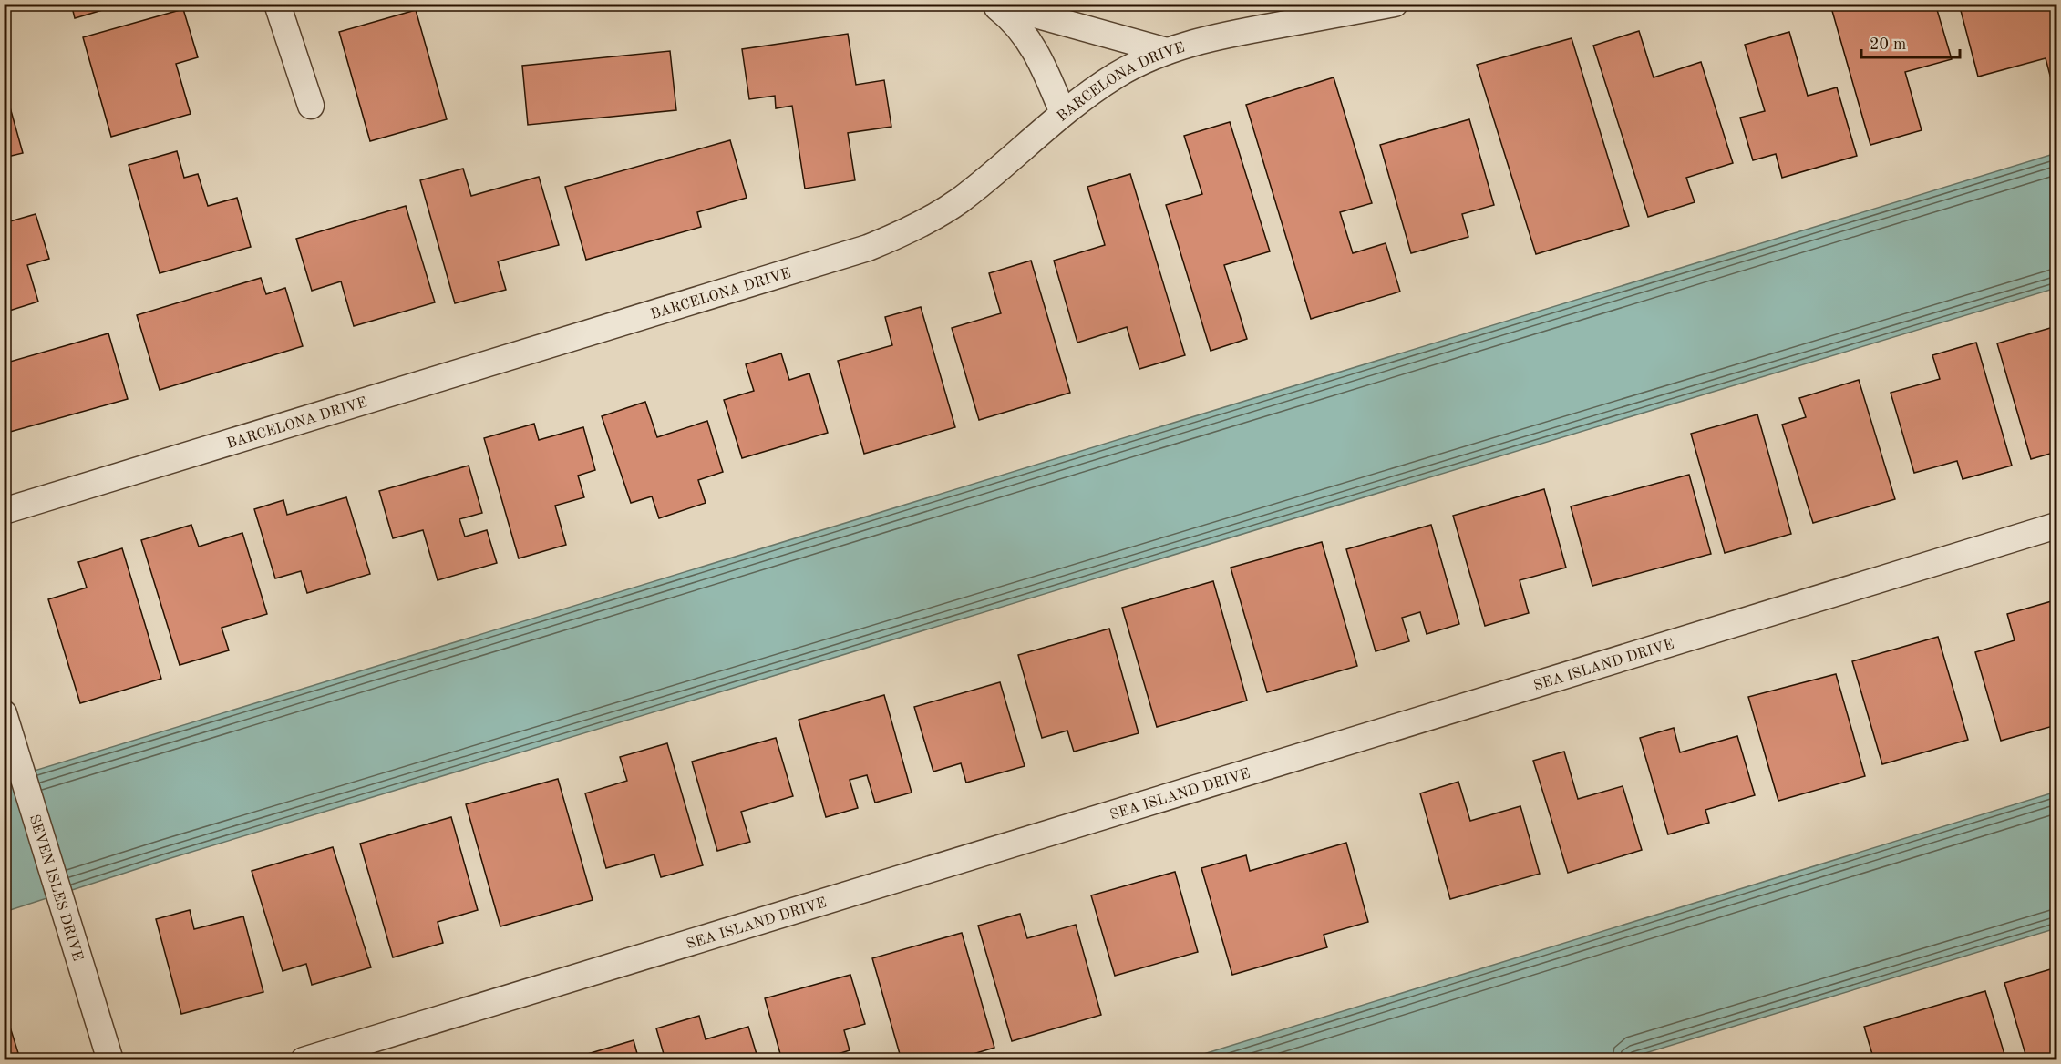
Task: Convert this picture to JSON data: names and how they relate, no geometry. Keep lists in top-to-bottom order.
{
  "streets": {
    "street": ["BARCELONA DRIVE", "SEA ISLAND DRIVE", "SEVEN ISLES DRIVE"]
  },
  "scale_bar": "20 m"
}
